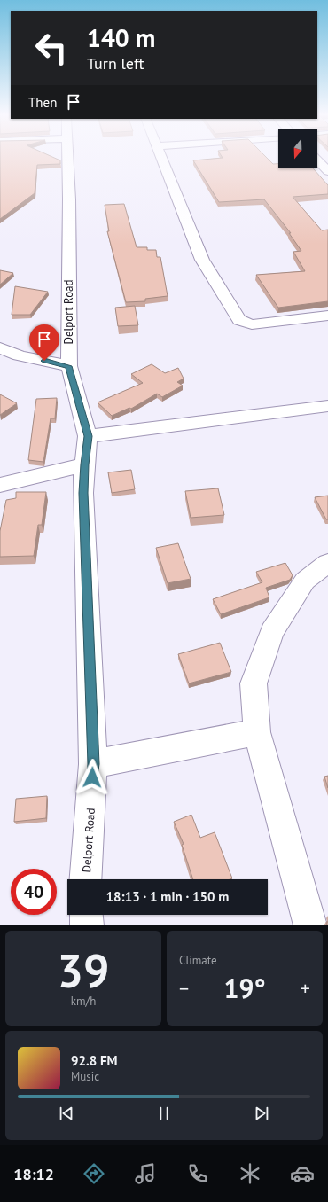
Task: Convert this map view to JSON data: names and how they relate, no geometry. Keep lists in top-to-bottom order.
{
  "streets": {
    "street": ["Delport Road"]
  },
  "north": "bottom",
  "page": {
    "turn": ["140 m", "Turn left"],
    "then": "Then",
    "limit": "40",
    "trip": "18:13 · 1 min · 150 m",
    "tile": [
      ["39", "km/h"],
      "Climate"
    ],
    "heat": ["−", "19°", "+"],
    "song": ["92.8 FM", "Music"],
    "tabs": "18:12"
  }
}
